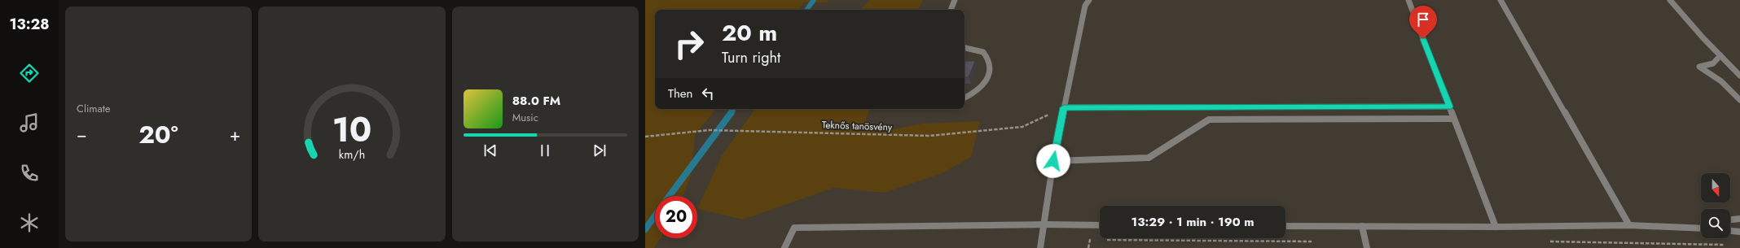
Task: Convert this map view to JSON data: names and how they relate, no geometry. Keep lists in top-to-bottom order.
{
  "streets": {
    "path": ["Teknős tanösvény"]
  },
  "north": "bottom",
  "page": {
    "tabs": "13:28",
    "tile": "Climate",
    "turn": ["20 m", "Turn right"],
    "then": "Then",
    "song": ["88.0 FM", "Music"],
    "heat": ["−", "20°", "+"],
    "limit": "20",
    "trip": "13:29 · 1 min · 190 m",
    "gauge": ["10", "km/h"]
  }
}
